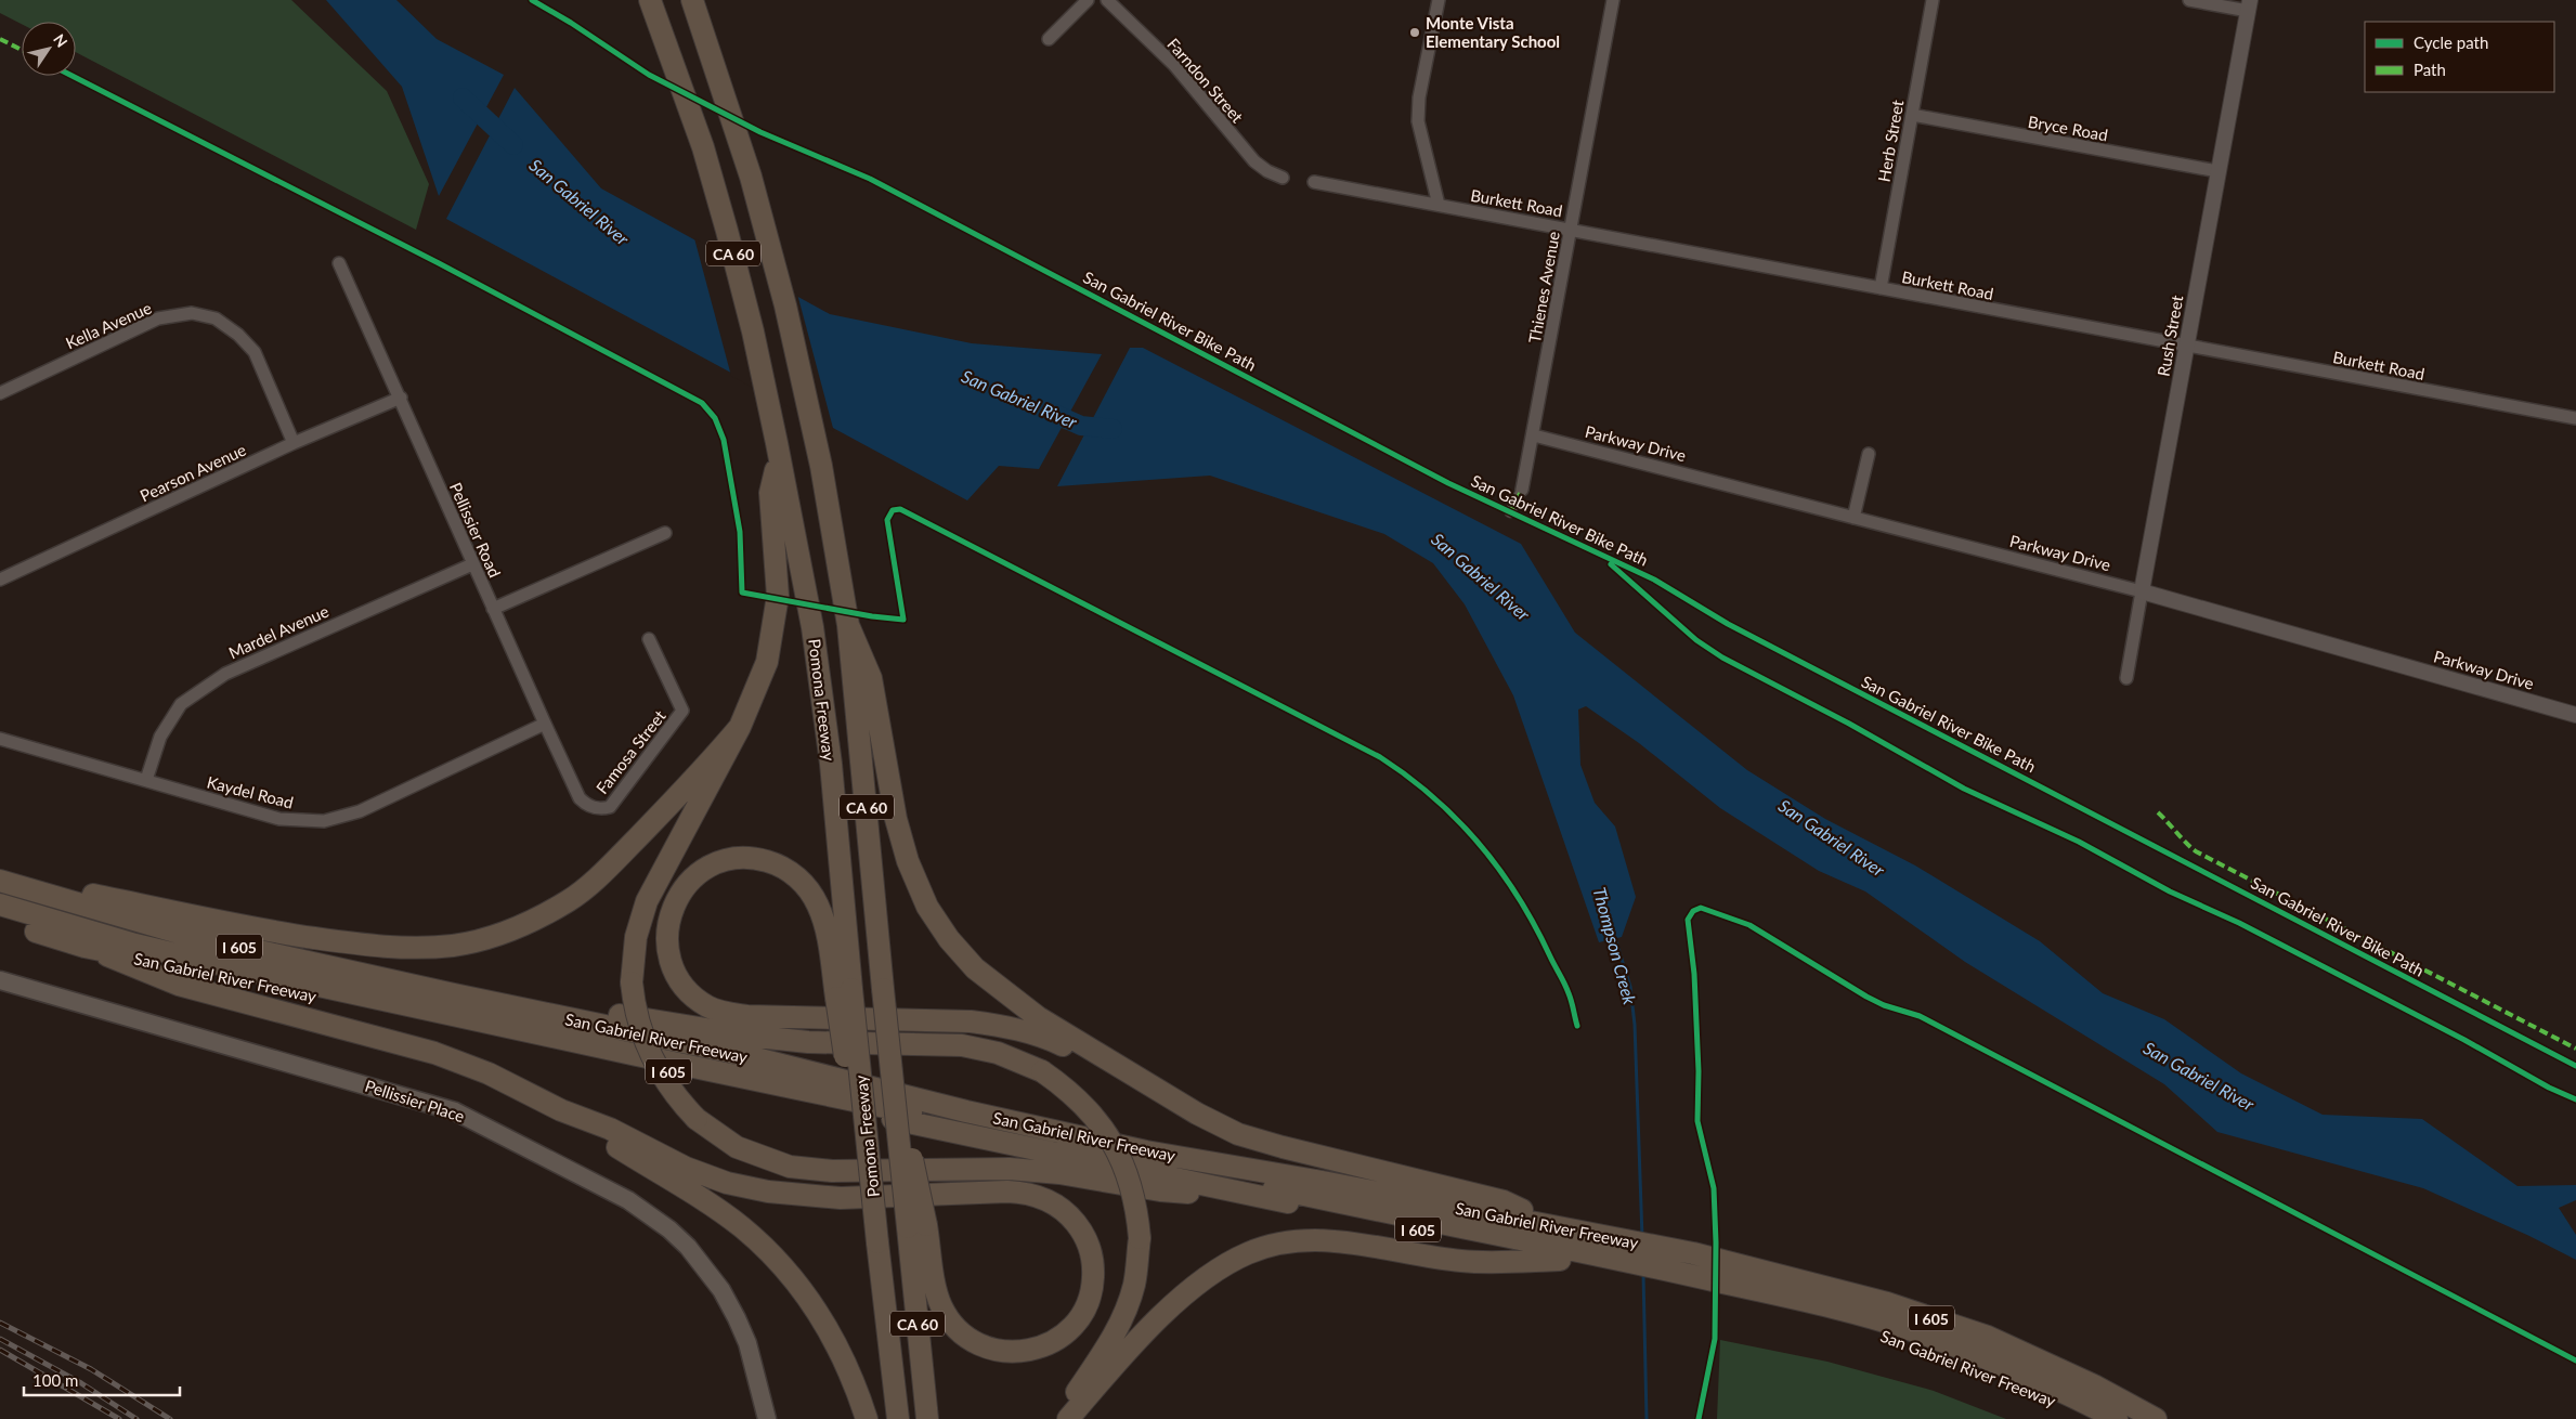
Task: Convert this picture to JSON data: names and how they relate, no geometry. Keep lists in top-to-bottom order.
{
  "streets": {
    "highway": [
      "CA 60",
      "Pomona Freeway",
      "I 605",
      "San Gabriel River Freeway"
    ],
    "main road": ["Pellissier Place"],
    "street": [
      "Farndon Street",
      "Bryce Road",
      "Herb Street",
      "Burkett Road",
      "Thienes Avenue",
      "Kella Avenue",
      "Rush Street",
      "Parkway Drive",
      "Pearson Avenue",
      "Pellissier Road",
      "Mardel Avenue",
      "Famosa Street",
      "Kaydel Road"
    ],
    "cycle path": ["San Gabriel River Bike Path"]
  },
  "crossings": [
    ["Bryce Road", "Herb Street"],
    ["Bryce Road", "Rush Street"],
    ["Herb Street", "Burkett Road"],
    ["Burkett Road", "Thienes Avenue"],
    ["Burkett Road", "Rush Street"],
    ["Thienes Avenue", "Parkway Drive"],
    ["Kella Avenue", "Pearson Avenue"],
    ["Rush Street", "Parkway Drive"],
    ["Pearson Avenue", "Pellissier Road"],
    ["Pellissier Road", "Mardel Avenue"],
    ["Pellissier Road", "Famosa Street"],
    ["Pellissier Road", "Kaydel Road"],
    ["Mardel Avenue", "Kaydel Road"]
  ],
  "water": ["San Gabriel River", "Thompson Creek"],
  "places": ["Monte Vista Elementary School"],
  "legend": ["Cycle path", "Path"],
  "scale_bar": "100 m",
  "north": "top right"
}
